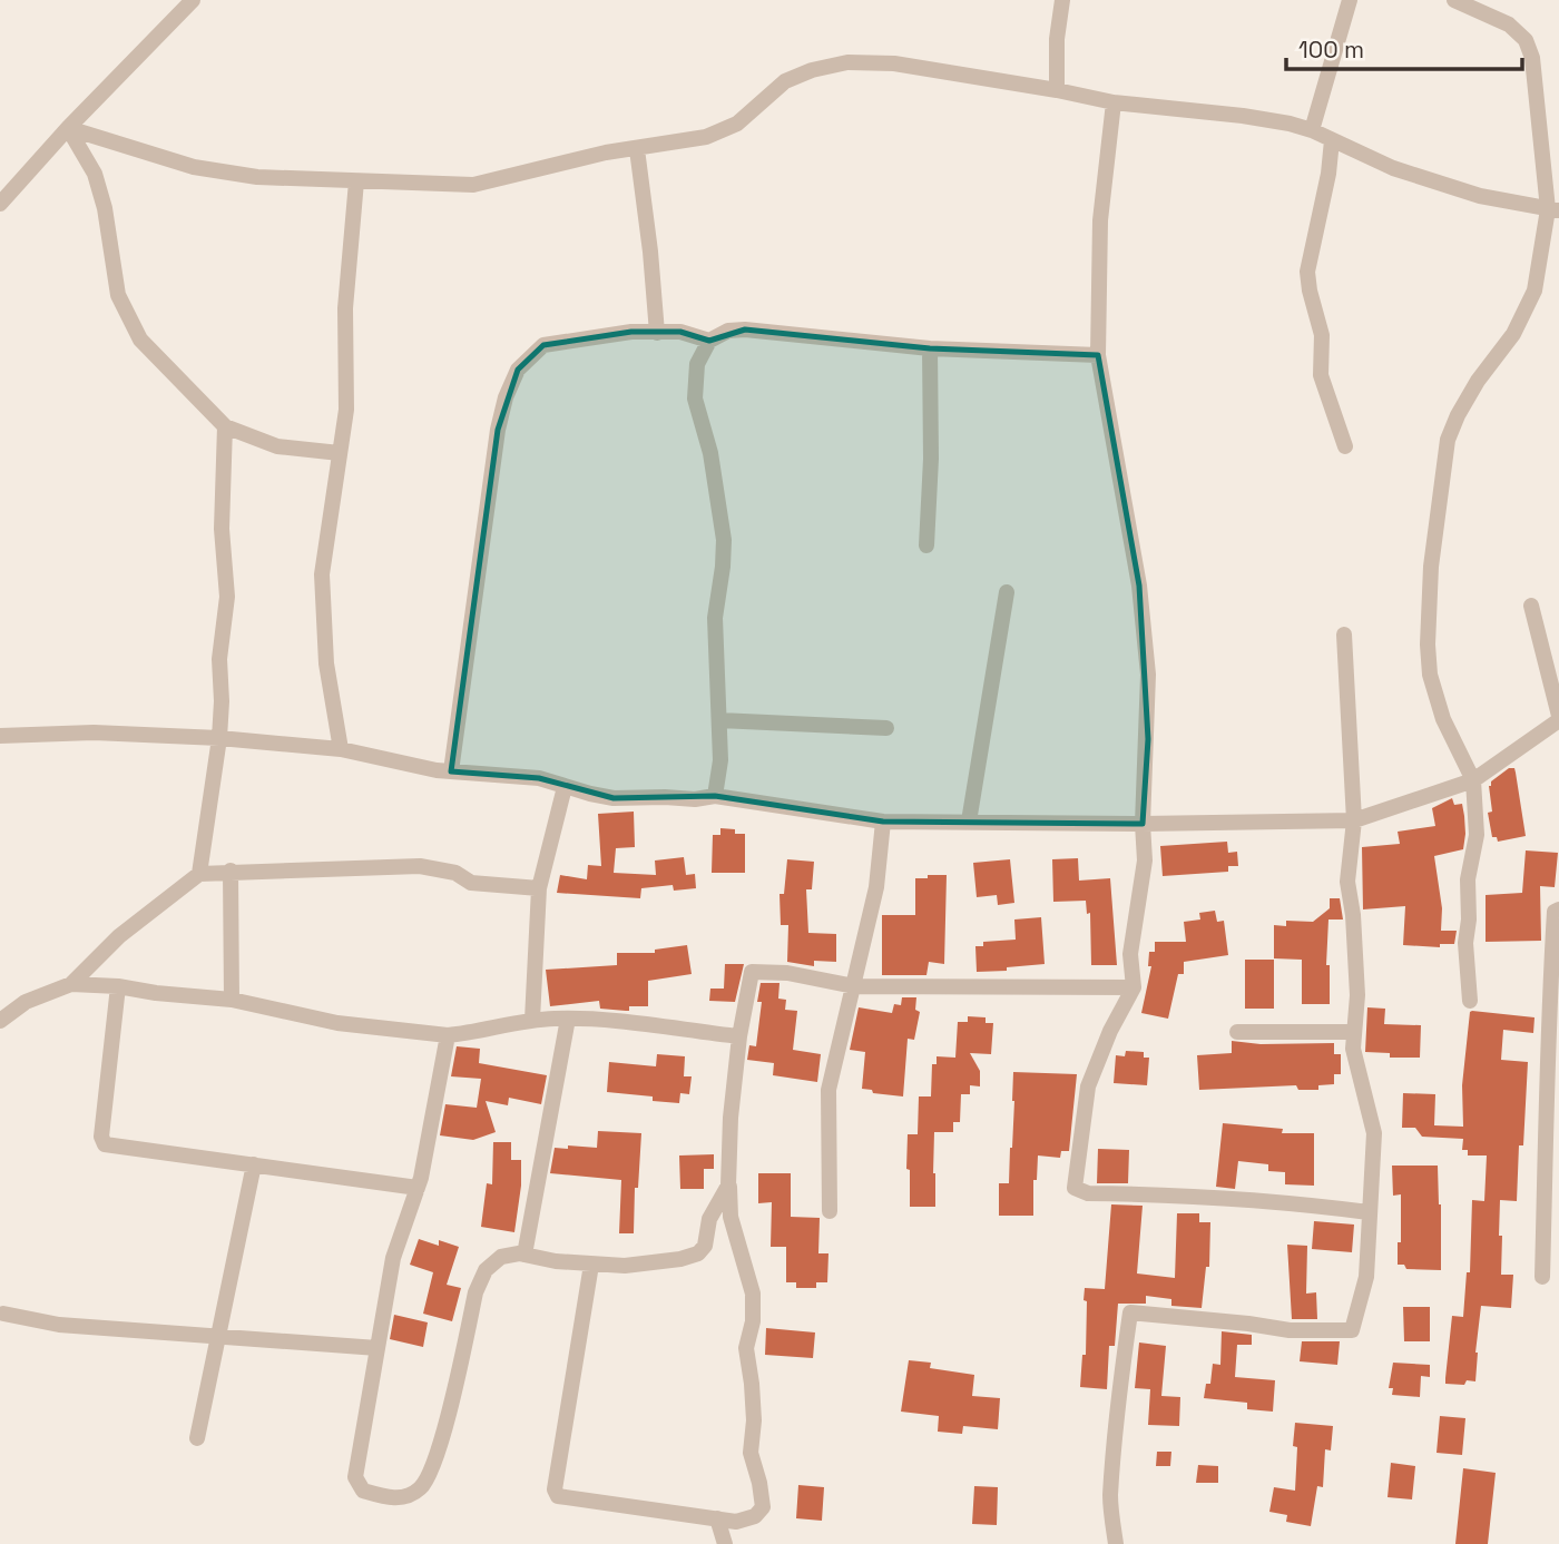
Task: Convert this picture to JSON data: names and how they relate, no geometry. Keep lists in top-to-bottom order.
{
  "scale_bar": "100 m"
}
